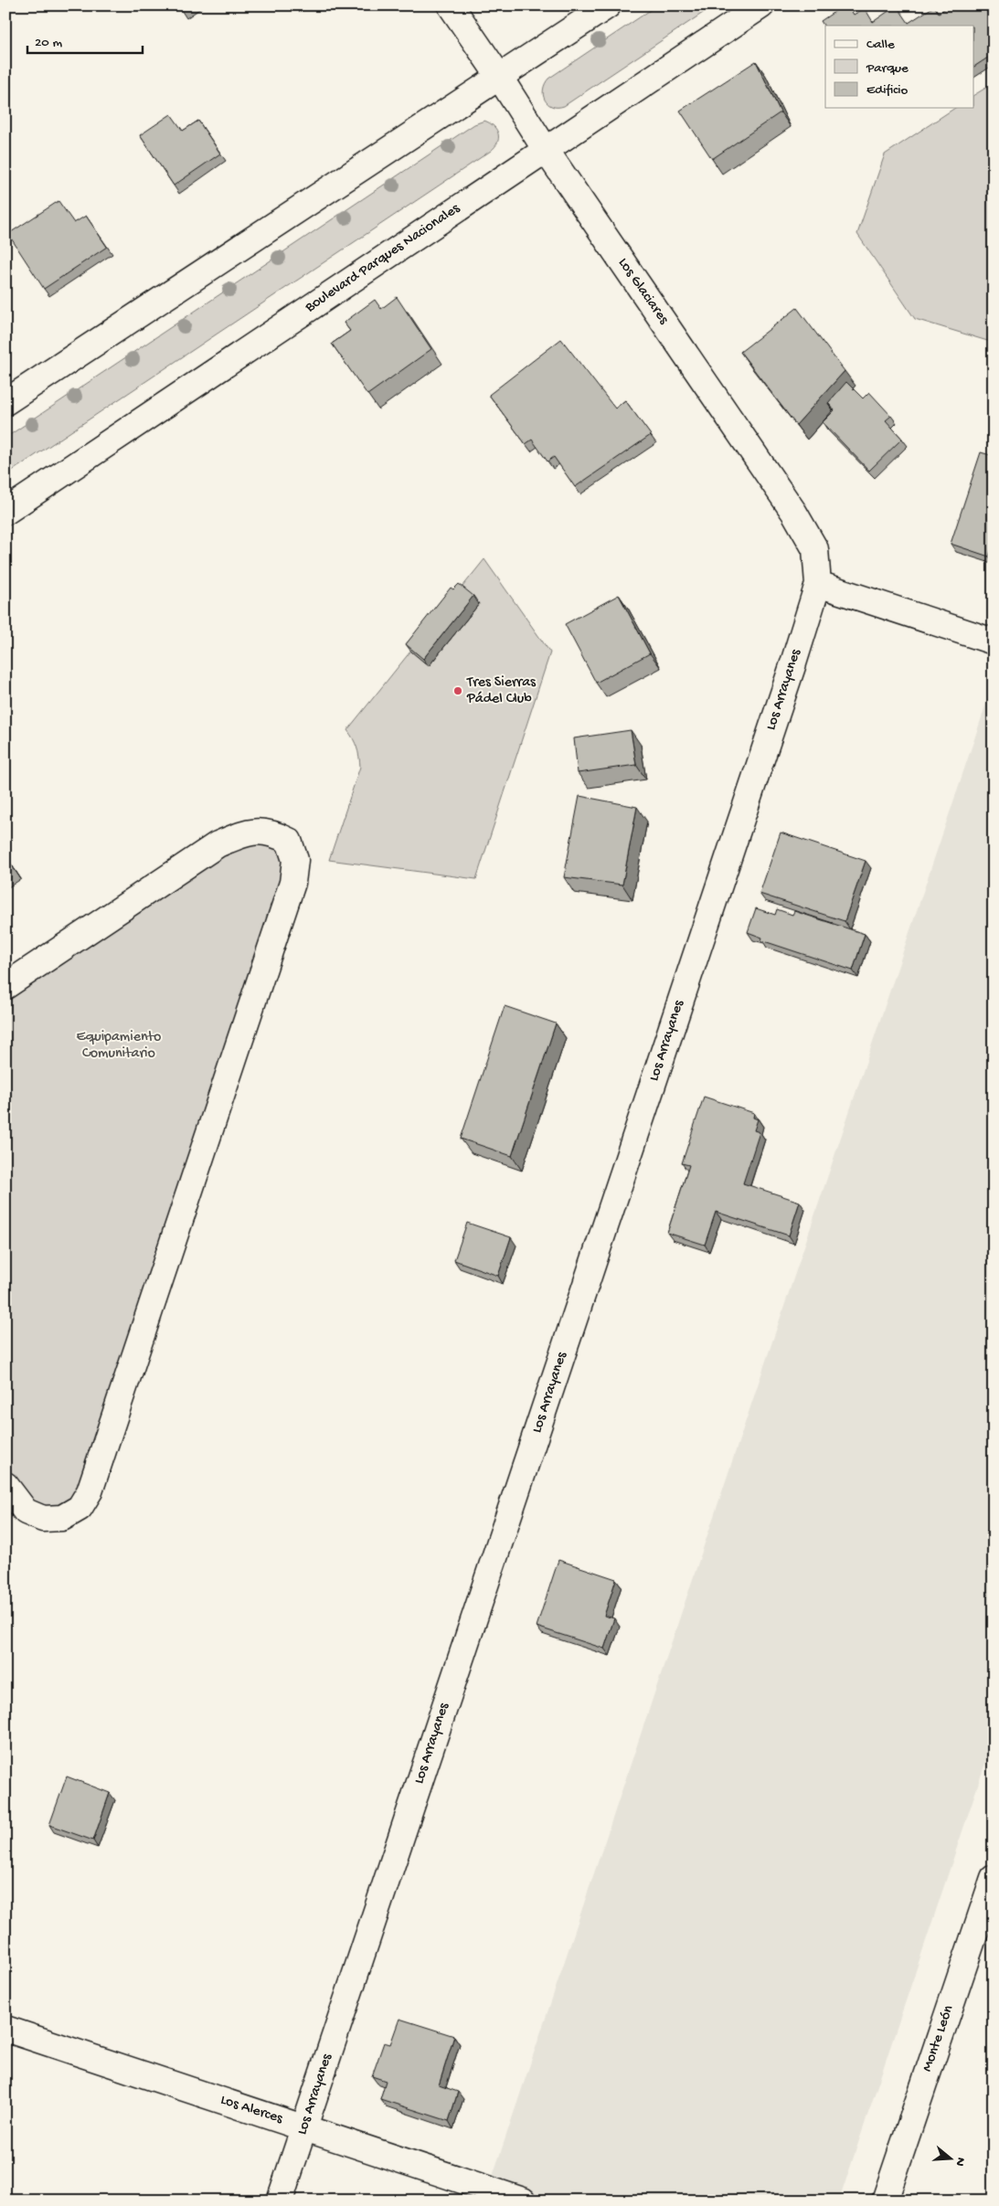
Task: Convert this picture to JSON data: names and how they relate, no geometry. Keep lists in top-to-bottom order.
{
  "streets": {
    "street": [
      "Boulevard Parques Nacionales",
      "Los Glaciares",
      "Los Arrayanes",
      "Monte León",
      "Los Alerces"
    ]
  },
  "crossings": [
    ["Boulevard Parques Nacionales", "Los Glaciares"],
    ["Los Glaciares", "Los Arrayanes"],
    ["Los Arrayanes", "Los Alerces"]
  ],
  "parks": ["Equipamiento Comunitario"],
  "places": ["Tres Sierras Pádel Club"],
  "legend": ["Calle", "Parque", "Edificio"],
  "scale_bar": "20 m",
  "north": "right"
}
